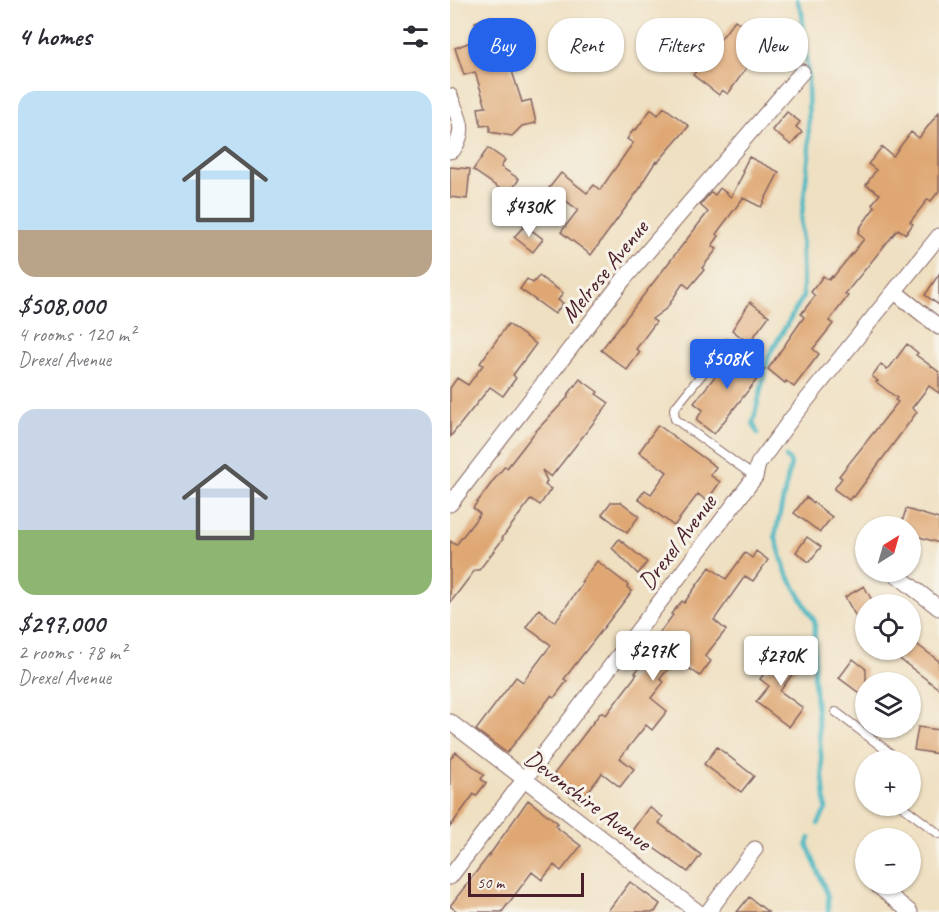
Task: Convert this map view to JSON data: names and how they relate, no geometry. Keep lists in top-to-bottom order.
{
  "streets": {
    "street": ["Melrose Avenue", "Drexel Avenue", "Devonshire Avenue"]
  },
  "crossings": [
    ["Drexel Avenue", "Devonshire Avenue"]
  ],
  "scale_bar": "50 m",
  "north": "top right",
  "page": {
    "heading": "4 homes",
    "chip": [
      "Buy",
      "Rent",
      "Filters",
      "New"
    ],
    "list": [
      {
        "name": "$508,000",
        "note": "4 rooms · 120 m² · Drexel Avenue"
      },
      {
        "name": "$297,000",
        "note": "2 rooms · 78 m² · Drexel Avenue"
      }
    ],
    "price": [
      "$430K",
      "$508K",
      "$297K",
      "$270K"
    ],
    "map_buttons": ["+", "−"],
    "scale": "50 m"
  }
}
